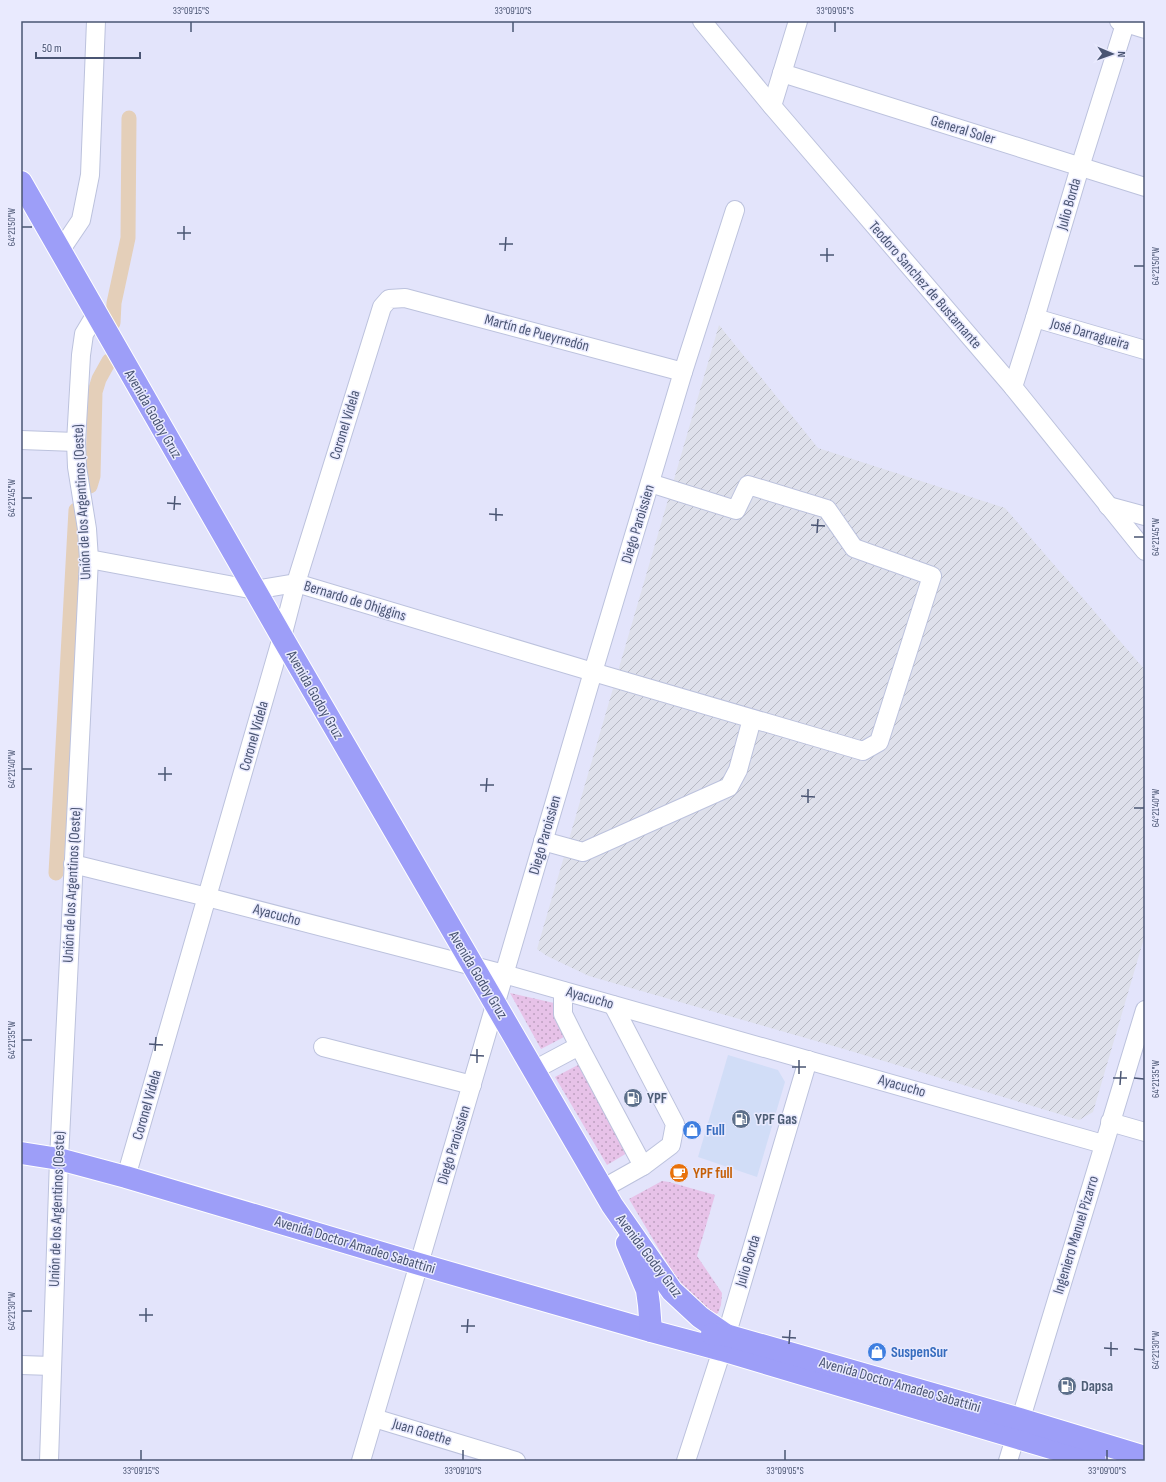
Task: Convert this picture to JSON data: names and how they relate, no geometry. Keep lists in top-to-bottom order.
{
  "streets": {
    "main road": ["Avenida Godoy Gruz", "Avenida Doctor Amadeo Sabattini"],
    "street": [
      "General Soler",
      "Julio Borda",
      "Teodoro Sanchez de Bustamante",
      "Martín de Pueyrredón",
      "José Darragueira",
      "Coronel Videla",
      "Unión de los Argentinos (Oeste)",
      "Diego Paroissien",
      "Bernardo de Ohiggins",
      "Ayacucho",
      "Ingeniero Manuel Pizarro",
      "Juan Goethe"
    ]
  },
  "crossings": [
    ["General Soler", "Julio Borda"],
    ["Julio Borda", "Teodoro Sanchez de Bustamante"],
    ["Julio Borda", "José Darragueira"],
    ["Julio Borda", "Avenida Godoy Gruz"],
    ["Julio Borda", "Ayacucho"],
    ["Julio Borda", "Avenida Doctor Amadeo Sabattini"],
    ["Martín de Pueyrredón", "Coronel Videla"],
    ["Martín de Pueyrredón", "Diego Paroissien"],
    ["Avenida Godoy Gruz", "Coronel Videla"],
    ["Avenida Godoy Gruz", "Unión de los Argentinos (Oeste)"],
    ["Avenida Godoy Gruz", "Diego Paroissien"],
    ["Avenida Godoy Gruz", "Bernardo de Ohiggins"],
    ["Avenida Godoy Gruz", "Ayacucho"],
    ["Avenida Godoy Gruz", "Avenida Doctor Amadeo Sabattini"],
    ["Coronel Videla", "Bernardo de Ohiggins"],
    ["Coronel Videla", "Ayacucho"],
    ["Coronel Videla", "Avenida Doctor Amadeo Sabattini"],
    ["Unión de los Argentinos (Oeste)", "Bernardo de Ohiggins"],
    ["Unión de los Argentinos (Oeste)", "Ayacucho"],
    ["Unión de los Argentinos (Oeste)", "Avenida Doctor Amadeo Sabattini"],
    ["Diego Paroissien", "Bernardo de Ohiggins"],
    ["Diego Paroissien", "Ayacucho"],
    ["Diego Paroissien", "Avenida Doctor Amadeo Sabattini"],
    ["Diego Paroissien", "Juan Goethe"],
    ["Ayacucho", "Ingeniero Manuel Pizarro"],
    ["Ingeniero Manuel Pizarro", "Avenida Doctor Amadeo Sabattini"]
  ],
  "places": {
    "fuel station": ["YPF", "YPF Gas", "Dapsa"],
    "shop": ["Full", "SuspenSur"],
    "cafe": ["YPF full"]
  },
  "scale_bar": "50 m",
  "north": "right",
  "coordinates": [
    "33°09'15\"S",
    "33°09'10\"S",
    "33°09'05\"S",
    "64°21'50\"W",
    "64°21'45\"W",
    "64°21'40\"W",
    "64°21'35\"W",
    "64°21'30\"W",
    "33°09'00\"S"
  ]
}
